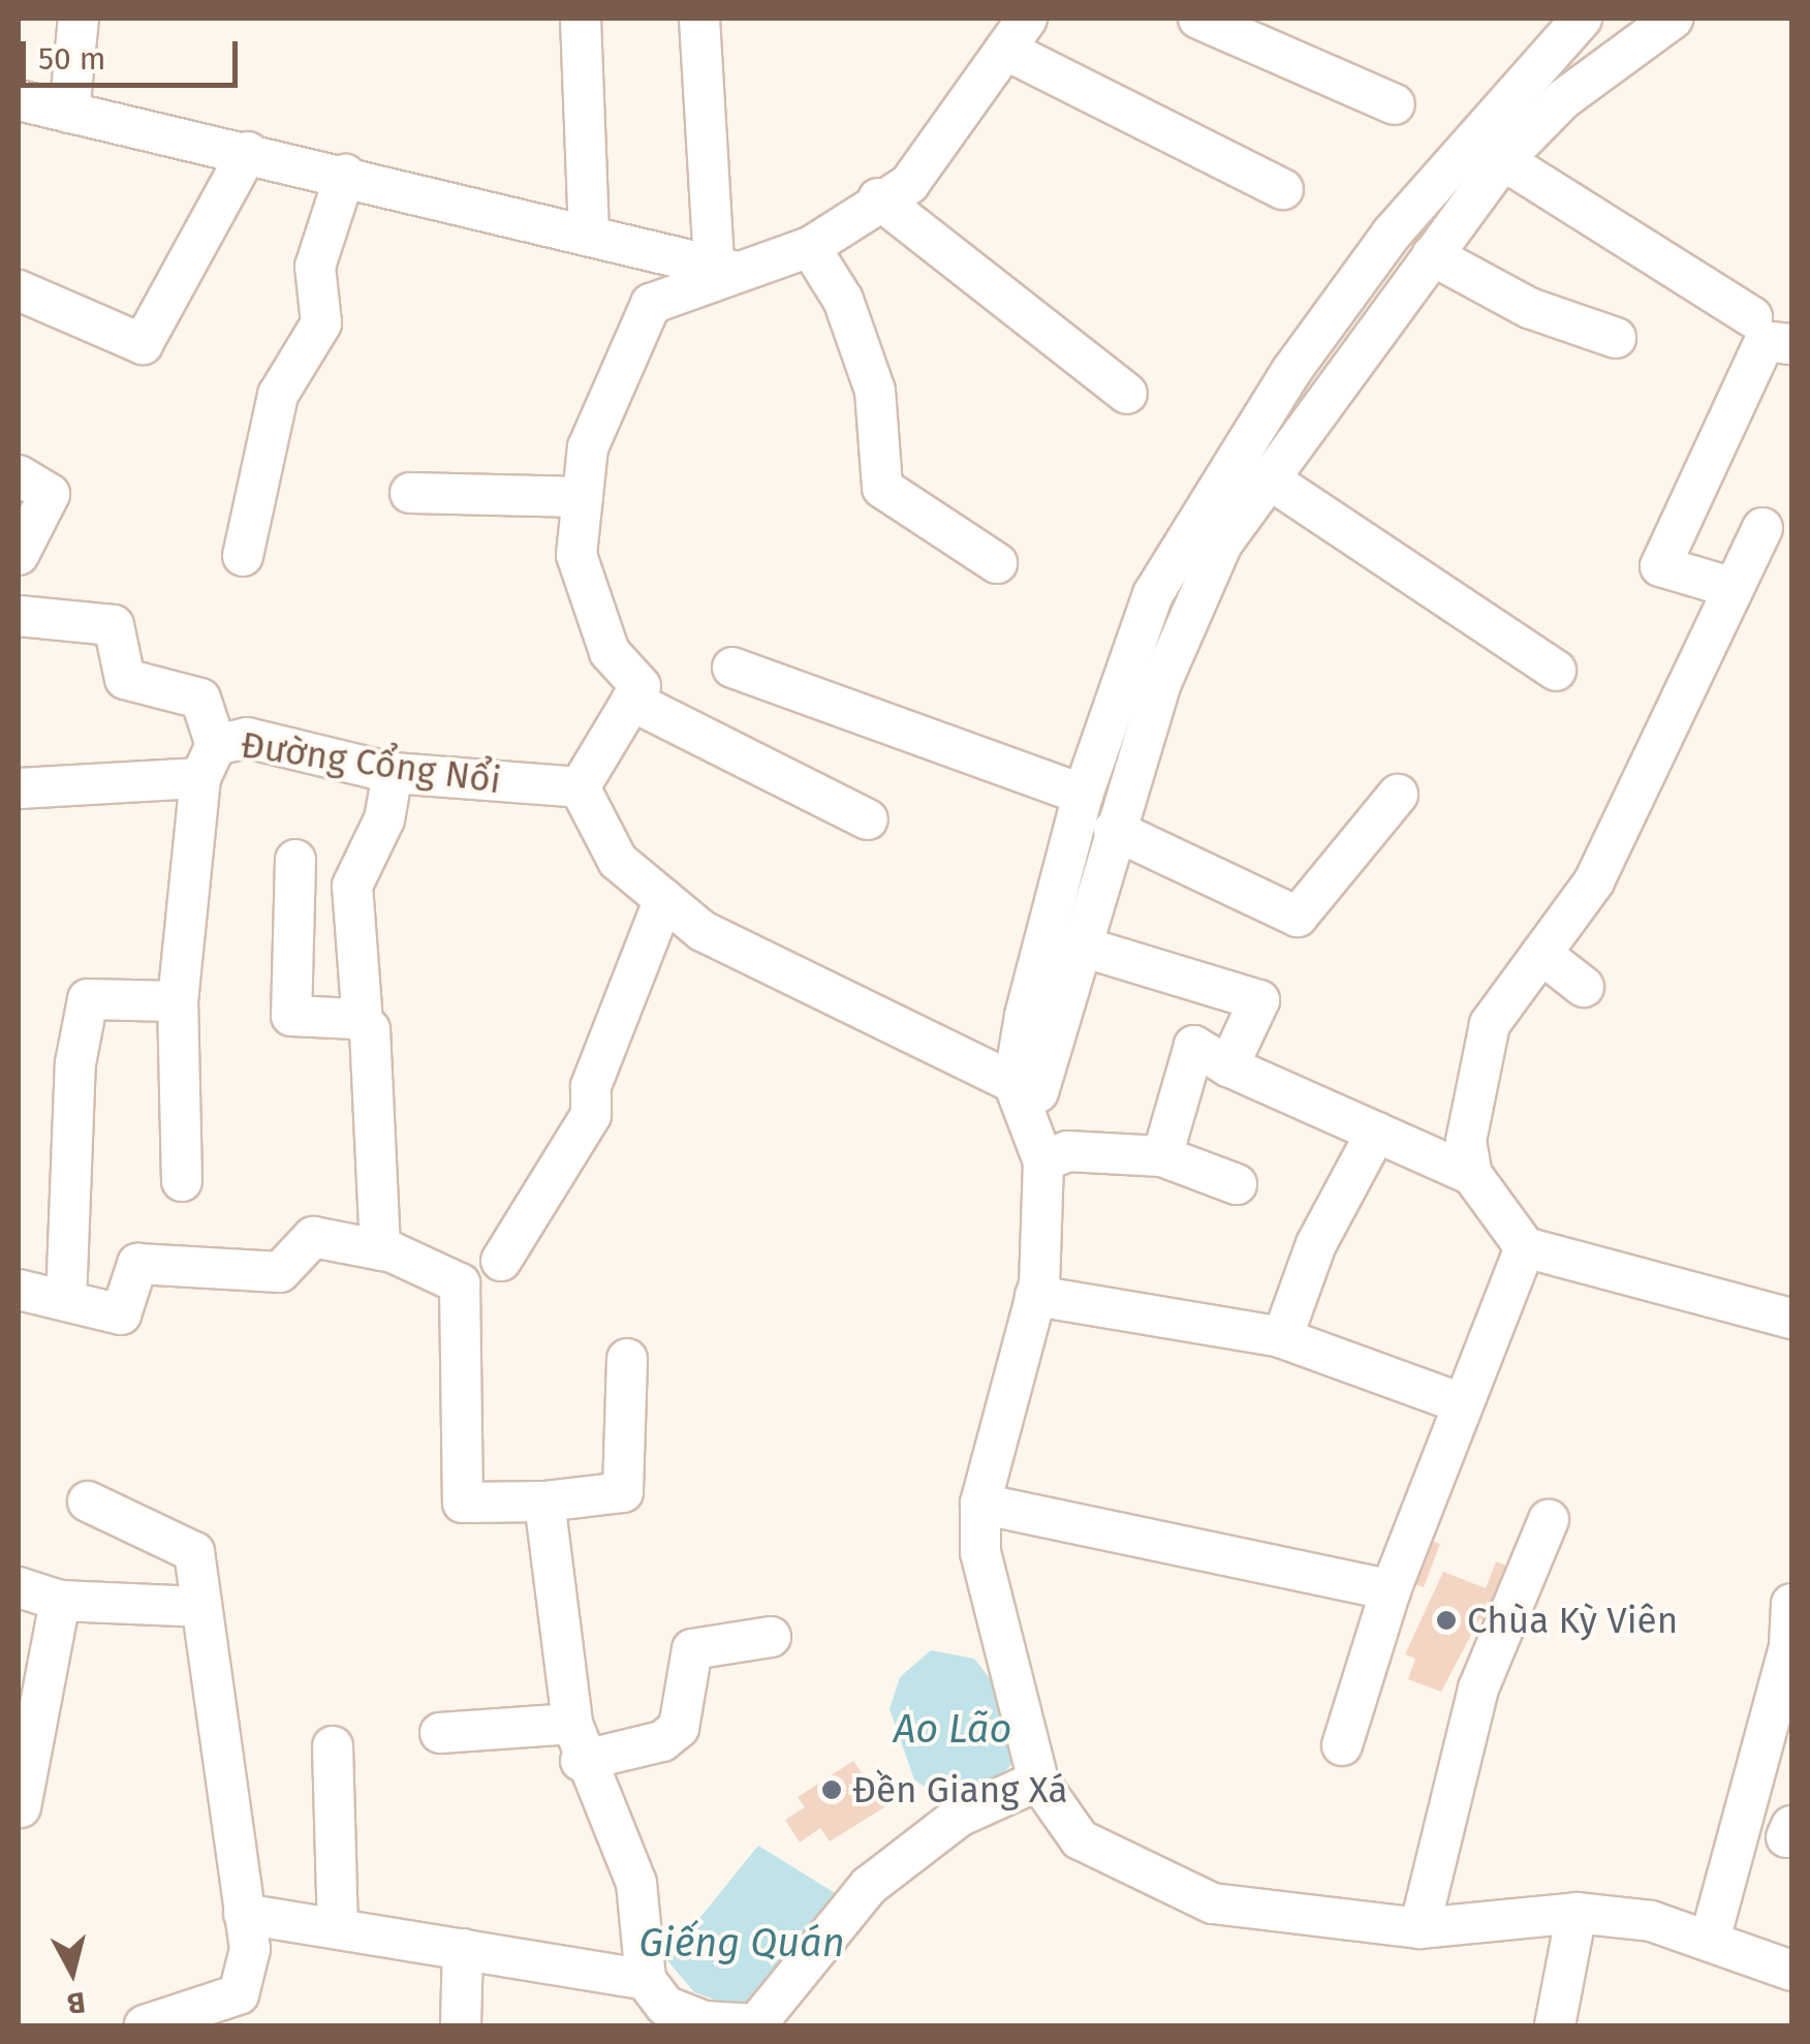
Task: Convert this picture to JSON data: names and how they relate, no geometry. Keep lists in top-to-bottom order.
{
  "streets": {
    "street": ["Đường Cổng Nổi"]
  },
  "water": ["Ao Lão", "Giếng Quán"],
  "places": ["Chùa Kỳ Viên", "Đền Giang Xá"],
  "scale_bar": "50 m",
  "north": "bottom"
}
